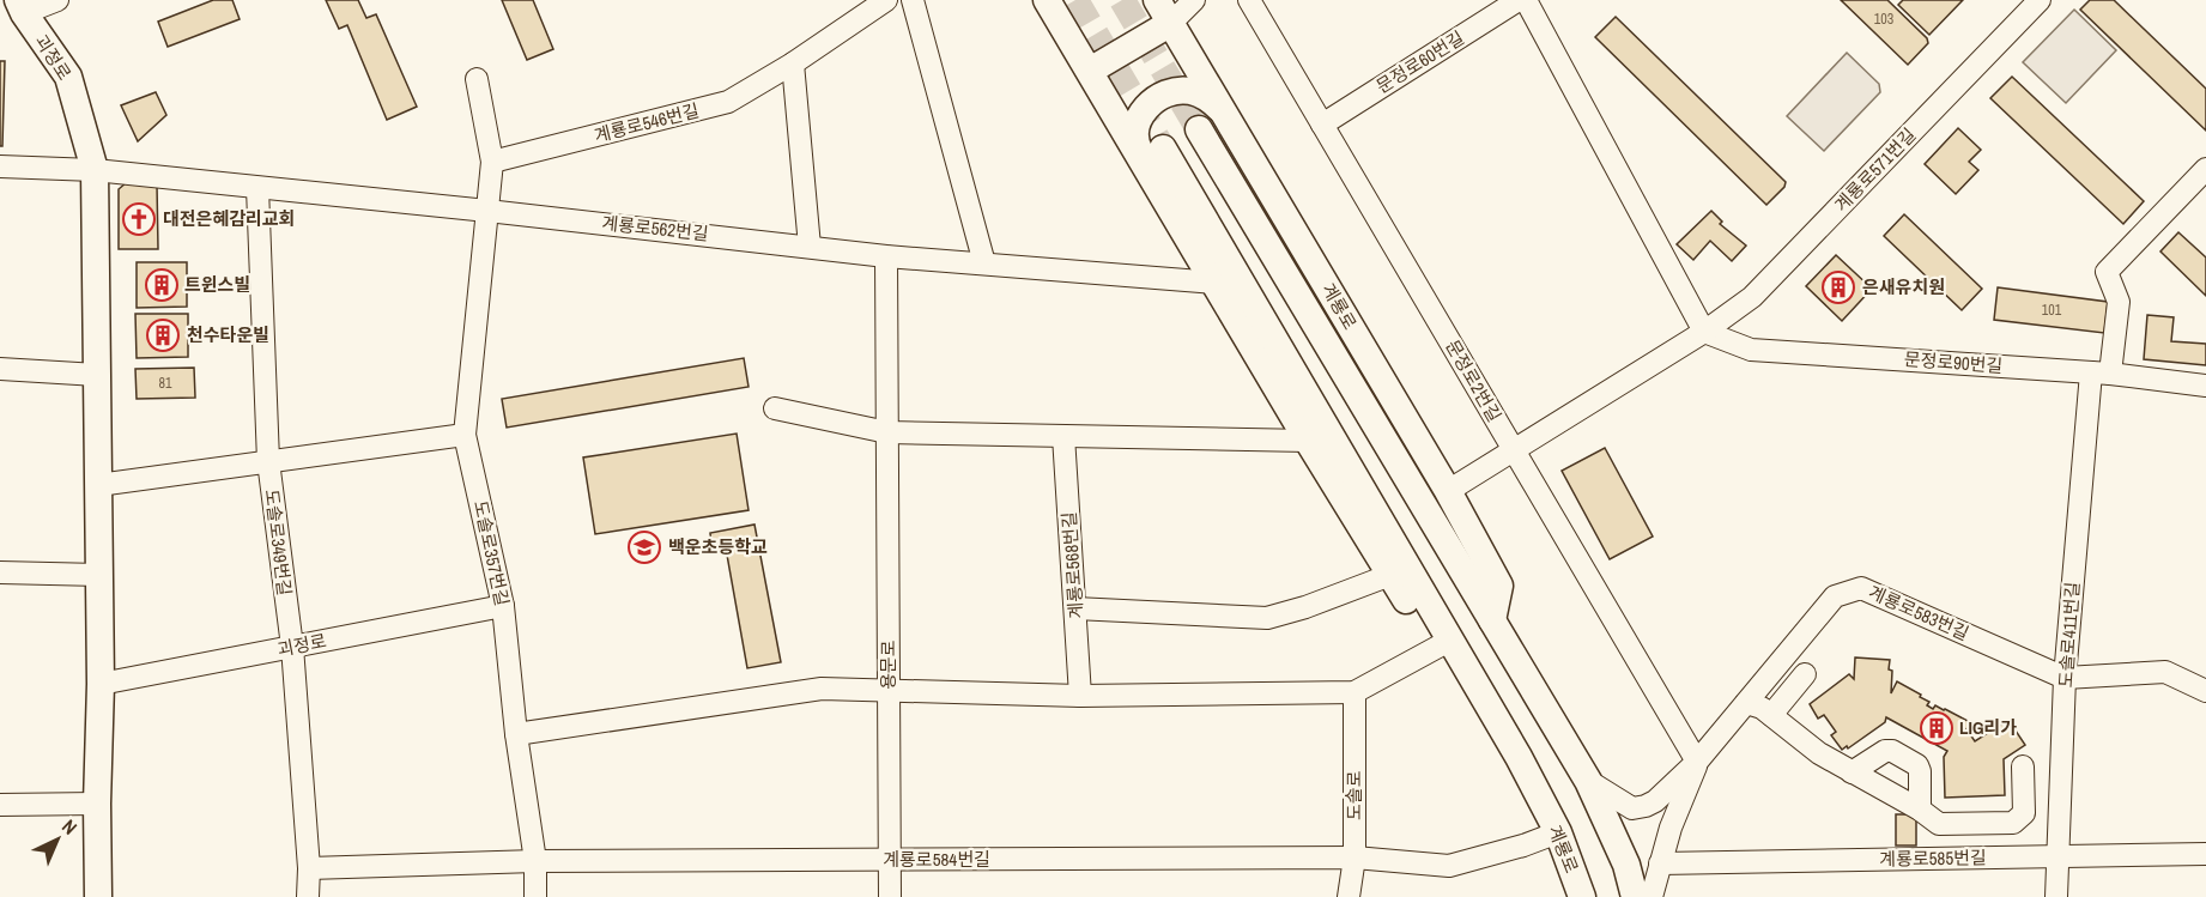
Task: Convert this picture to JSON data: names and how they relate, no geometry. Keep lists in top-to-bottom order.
{
  "streets": {
    "main road": ["괴정로", "계룡로"],
    "street": [
      "문정로60번길",
      "계룡로546번길",
      "계룡로571번길",
      "계룡로562번길",
      "문정로90번길",
      "문정로2번길",
      "도솔로349번길",
      "도솔로357번길",
      "계룡로568번길",
      "계룡로583번길",
      "도솔로411번길",
      "용문로",
      "도솔로",
      "계룡로585번길",
      "계룡로584번길"
    ]
  },
  "crossings": [
    ["괴정로", "계룡로562번길"],
    ["괴정로", "도솔로349번길"],
    ["괴정로", "도솔로357번길"],
    ["문정로60번길", "문정로2번길"],
    ["계룡로571번길", "계룡로"],
    ["계룡로571번길", "문정로90번길"],
    ["계룡로571번길", "문정로2번길"],
    ["계룡로562번길", "계룡로"],
    ["계룡로562번길", "도솔로349번길"],
    ["계룡로562번길", "도솔로357번길"],
    ["계룡로562번길", "용문로"],
    ["계룡로", "계룡로583번길"],
    ["계룡로", "계룡로584번길"],
    ["문정로90번길", "도솔로411번길"],
    ["문정로2번길", "계룡로583번길"],
    ["도솔로349번길", "계룡로584번길"],
    ["도솔로357번길", "계룡로584번길"],
    ["계룡로583번길", "도솔로411번길"],
    ["계룡로583번길", "계룡로585번길"],
    ["도솔로411번길", "계룡로585번길"],
    ["용문로", "계룡로584번길"],
    ["도솔로", "계룡로584번길"]
  ],
  "places": {
    "church": ["대전은혜감리교회"],
    "building": [
      "트윈스빌",
      "은새유치원",
      "천수타운빌",
      "LIG리가"
    ],
    "school or university": ["백운초등학교"]
  },
  "house_numbers": ["103", "101", "81"],
  "north": "top right"
}
